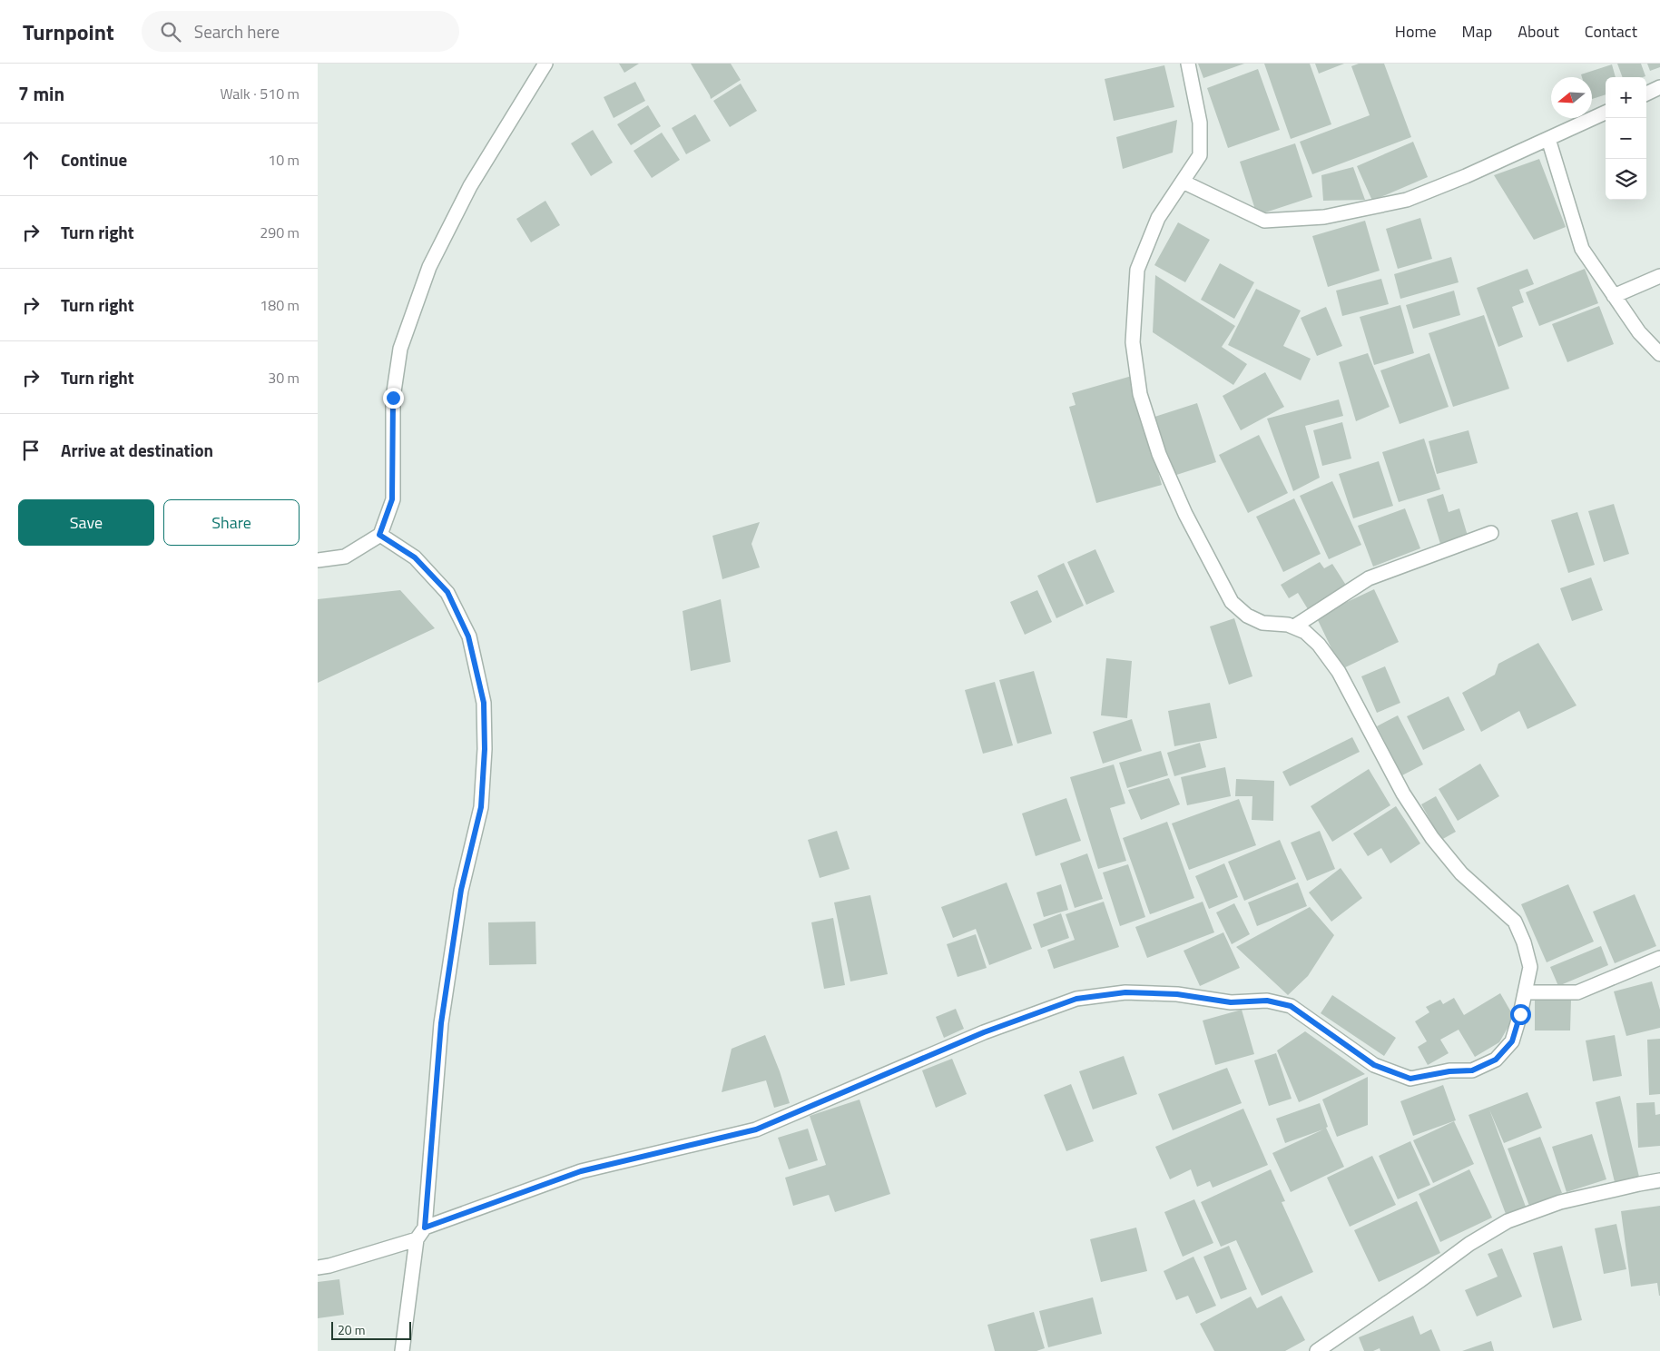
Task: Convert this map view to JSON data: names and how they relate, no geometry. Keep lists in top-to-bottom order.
{
  "scale_bar": "20 m",
  "north": "left",
  "page": {
    "header": "Turnpoint",
    "search": "Search here",
    "nav": [
      "Home",
      "Map",
      "About",
      "Contact"
    ],
    "heading": ["7 min", "Walk · 510 m"],
    "map_buttons": ["+", "−"],
    "list": [
      ["Continue", "10 m"],
      ["Turn right", "290 m"],
      ["Turn right", "180 m"],
      ["Turn right", "30 m"],
      "Arrive at destination"
    ],
    "buttons": ["Save", "Share"],
    "scale": "20 m"
  }
}
